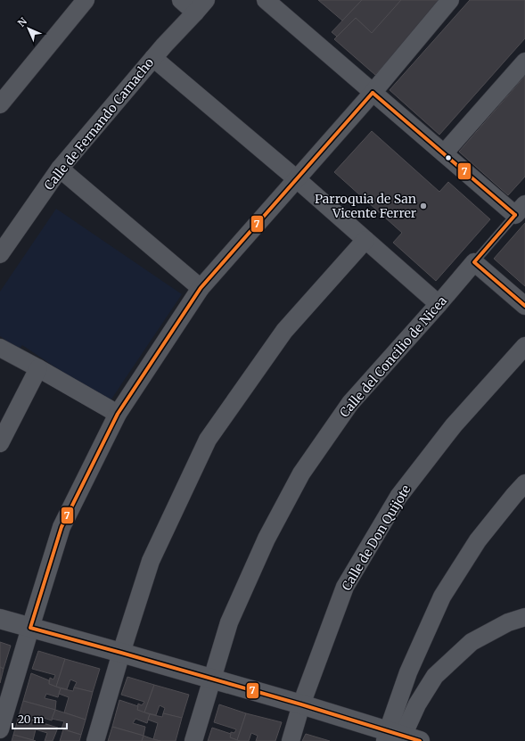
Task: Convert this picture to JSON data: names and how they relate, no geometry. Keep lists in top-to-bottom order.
{
  "streets": {
    "street": ["Calle de Fernando Camacho", "Calle del Concilio de Nicea", "Calle de Don Quijote"]
  },
  "places": ["Parroquia de San Vicente Ferrer"],
  "lines": ["transit line 7"],
  "scale_bar": "20 m",
  "north": "top left"
}
